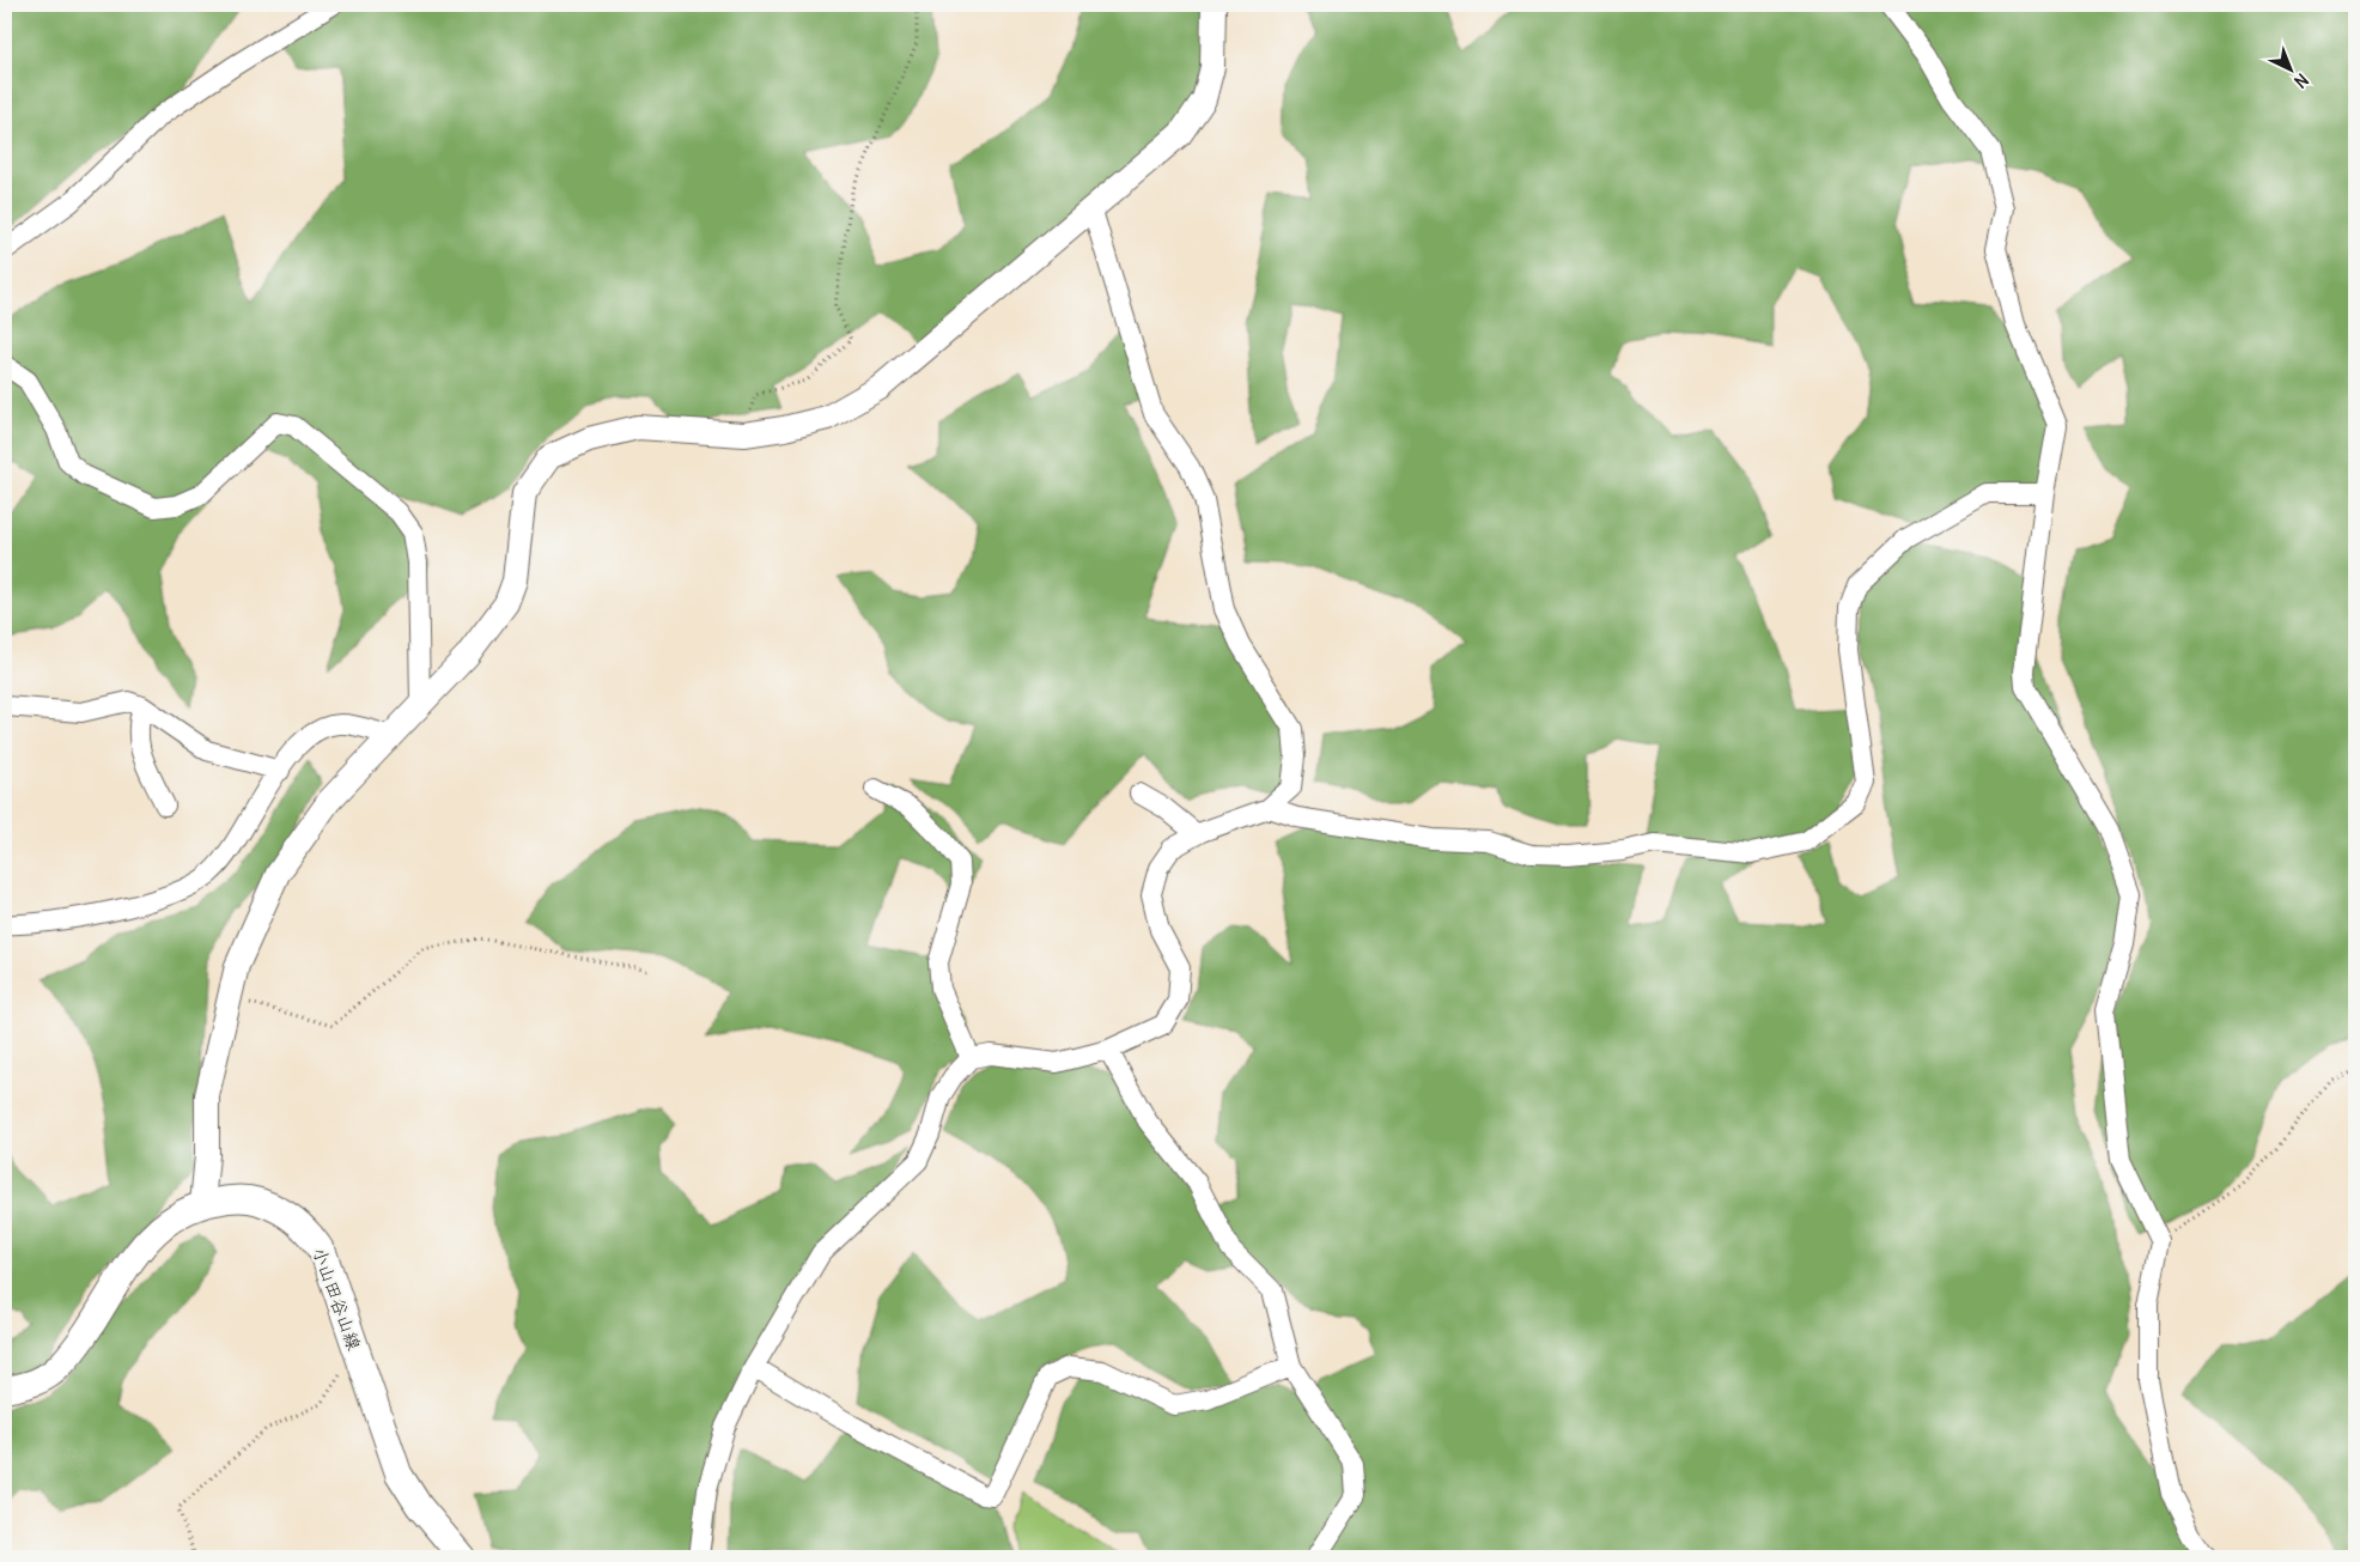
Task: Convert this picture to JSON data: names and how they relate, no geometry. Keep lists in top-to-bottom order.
{
  "streets": {
    "main road": ["小山田谷山線"]
  },
  "north": "bottom right"
}
